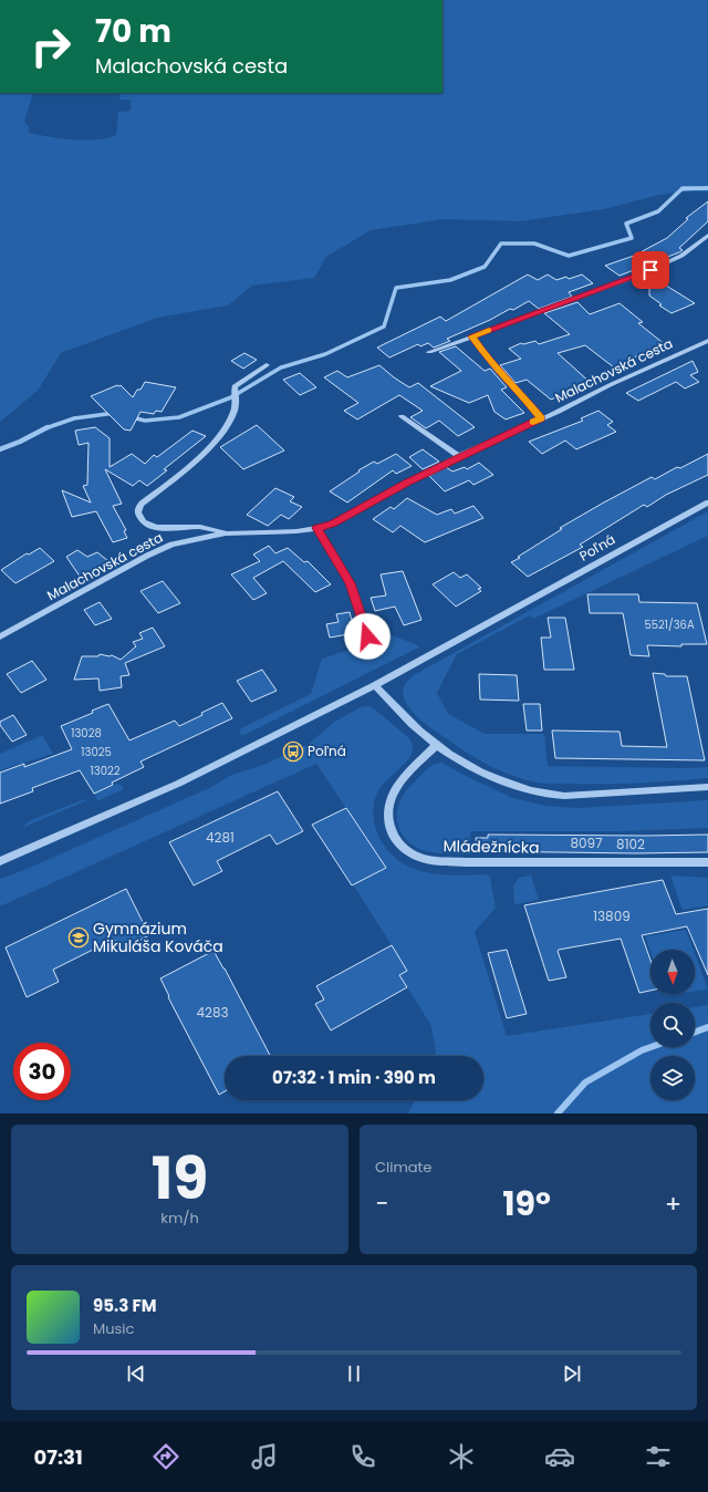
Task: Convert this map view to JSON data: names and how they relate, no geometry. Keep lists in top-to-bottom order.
{
  "streets": {
    "street": ["Malachovská cesta", "Poľná", "Mládežnícka"]
  },
  "places": {
    "bus stop": ["Poľná"],
    "school or university": ["Gymnázium Mikuláša Kováča"]
  },
  "house_numbers": [
    "5521/36A",
    "13028",
    "13025",
    "13022",
    "4281",
    "8097",
    "8102",
    "13809",
    "4283"
  ],
  "north": "bottom",
  "page": {
    "turn": ["70 m", "Malachovská cesta"],
    "limit": "30",
    "trip": "07:32 · 1 min · 390 m",
    "tile": [
      ["19", "km/h"],
      "Climate"
    ],
    "heat": ["−", "19°", "+"],
    "song": ["95.3 FM", "Music"],
    "tabs": "07:31"
  }
}
